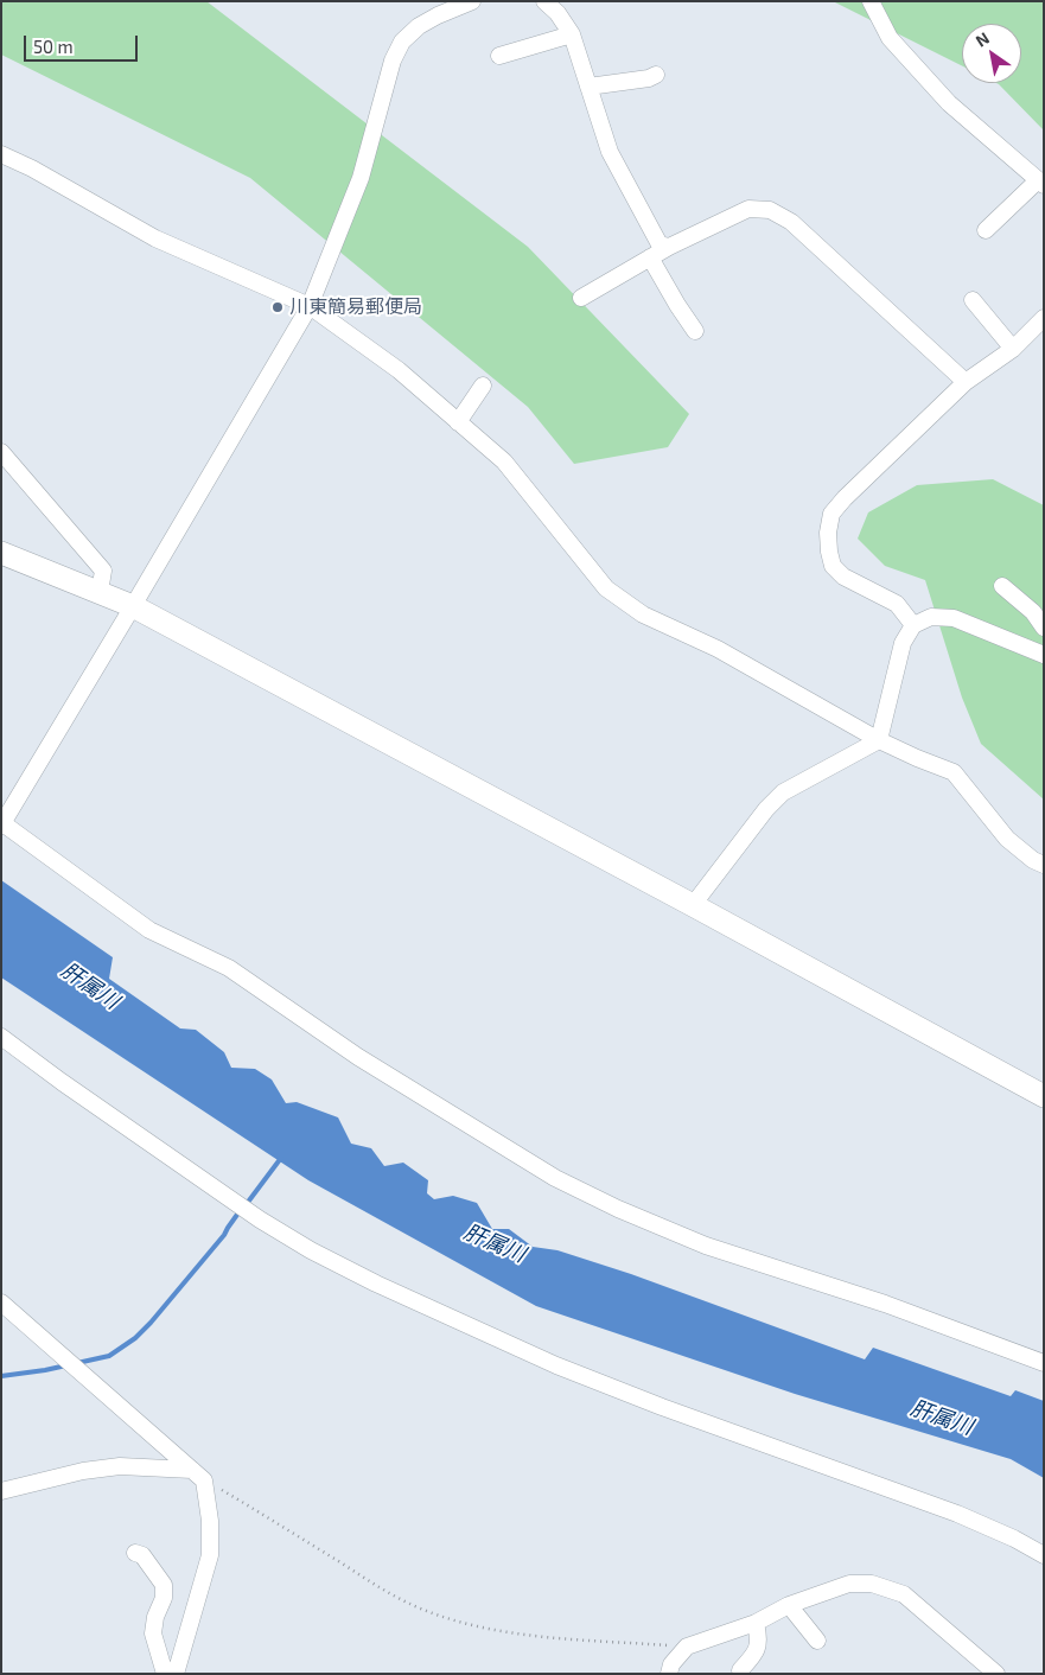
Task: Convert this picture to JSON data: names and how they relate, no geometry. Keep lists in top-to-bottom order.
{
  "water": ["肝属川"],
  "places": ["川東簡易郵便局"],
  "scale_bar": "50 m",
  "north": "top left"
}
